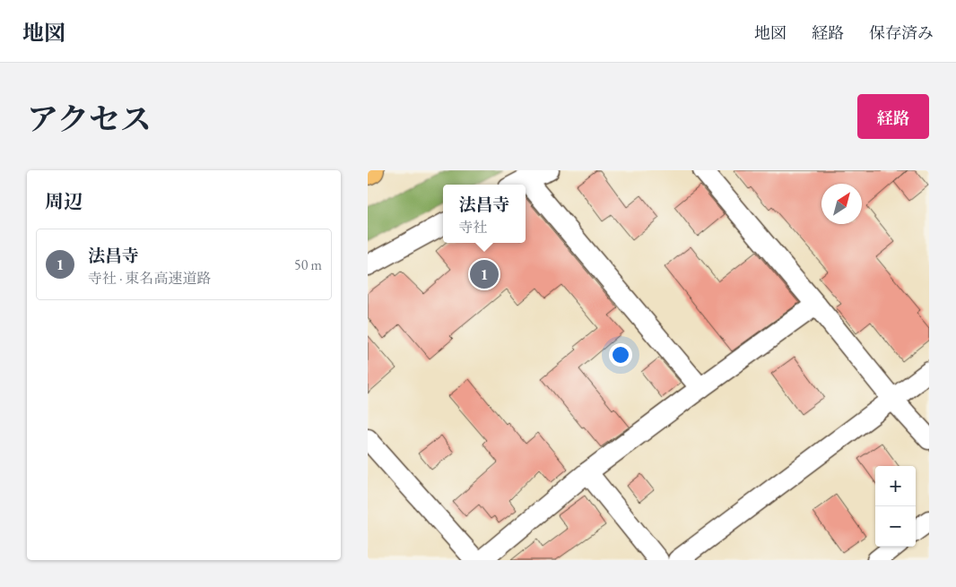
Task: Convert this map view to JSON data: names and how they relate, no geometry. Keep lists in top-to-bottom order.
{
  "north": "top right",
  "page": {
    "header": "地図",
    "nav": ["地図", "経路", "保存済み"],
    "title": "アクセス",
    "buttons": "経路",
    "heading": "周辺",
    "popup": ["法昌寺", "寺社"],
    "list": [
      {
        "mark": "1",
        "name": "法昌寺",
        "note": "寺社 · 東名高速道路",
        "value": "50 m"
      }
    ],
    "pins": "1",
    "map_buttons": ["+", "−"]
  }
}
